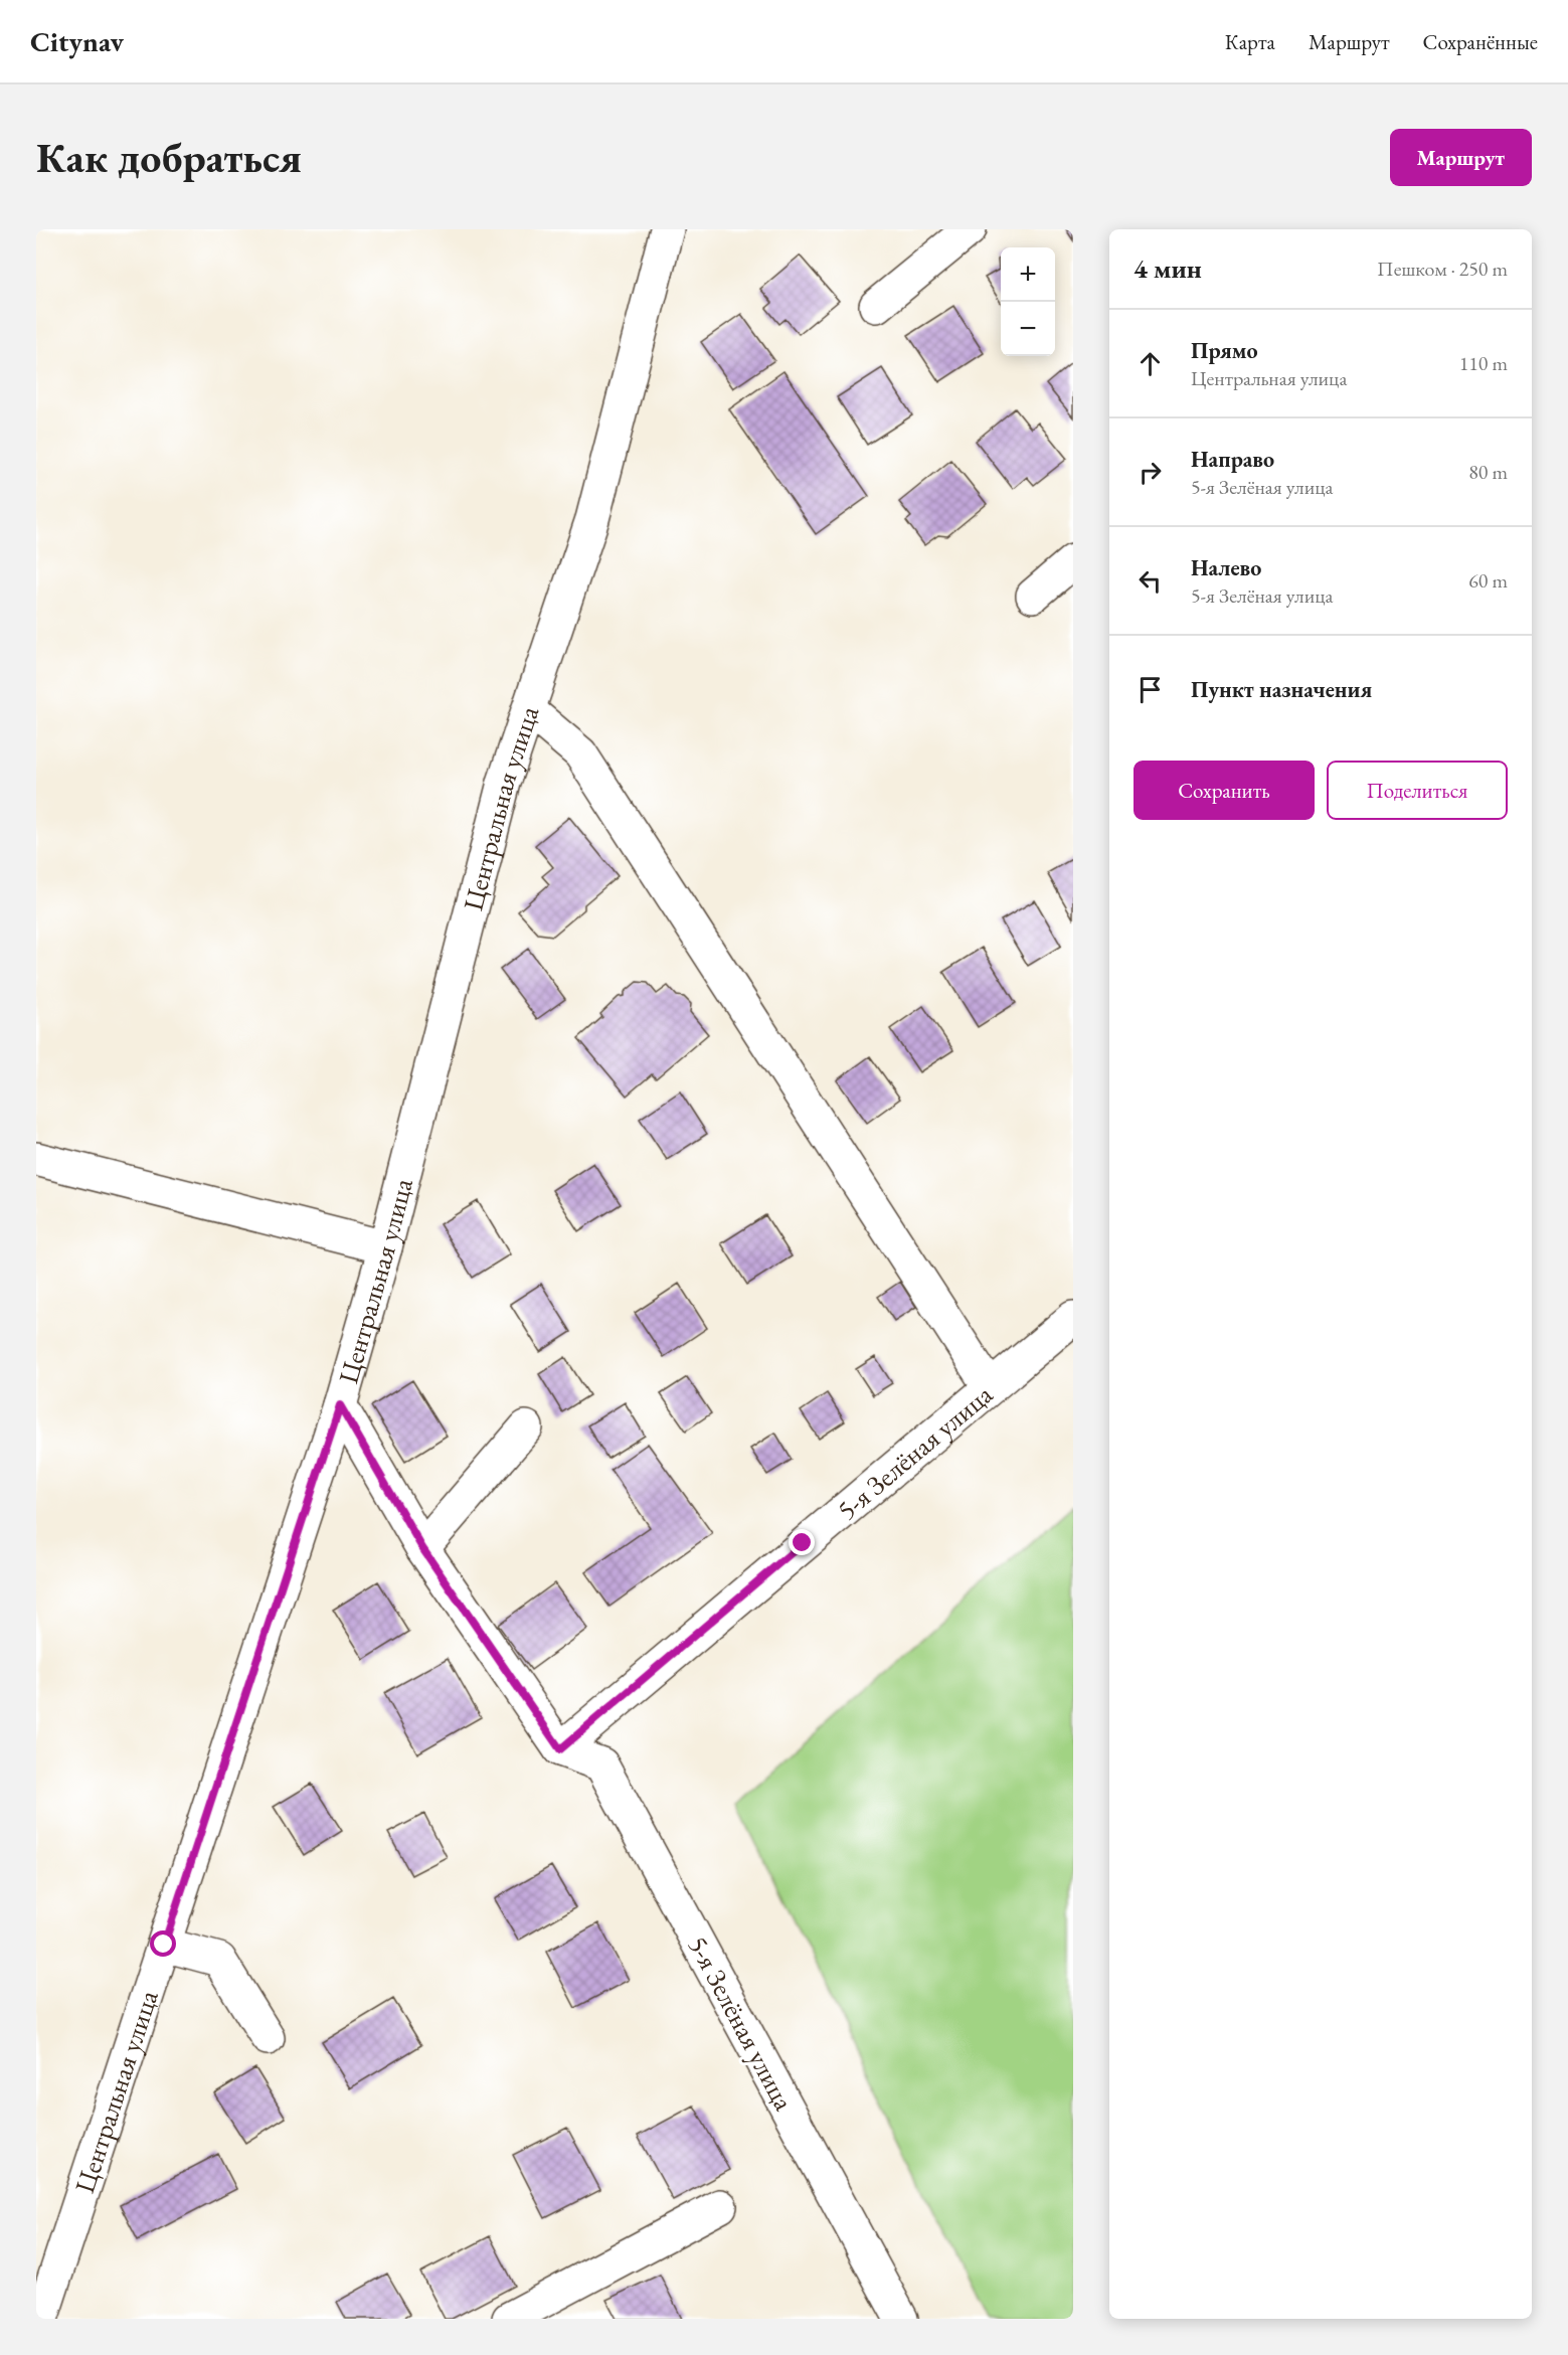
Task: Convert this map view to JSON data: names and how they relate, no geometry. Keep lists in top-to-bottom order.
{
  "streets": {
    "street": ["Центральная улица", "5-я Зелёная улица"]
  },
  "page": {
    "header": "Citynav",
    "nav": ["Карта", "Маршрут", "Сохранённые"],
    "buttons": [
      "Маршрут",
      ["Сохранить", "Поделиться"]
    ],
    "title": "Как добраться",
    "heading": ["4 мин", "Пешком · 250 m"],
    "map_buttons": ["+", "−"],
    "list": [
      ["Прямо", "Центральная улица", "110 m"],
      ["Направо", "5-я Зелёная улица", "80 m"],
      ["Налево", "5-я Зелёная улица", "60 m"],
      "Пункт назначения"
    ]
  }
}
